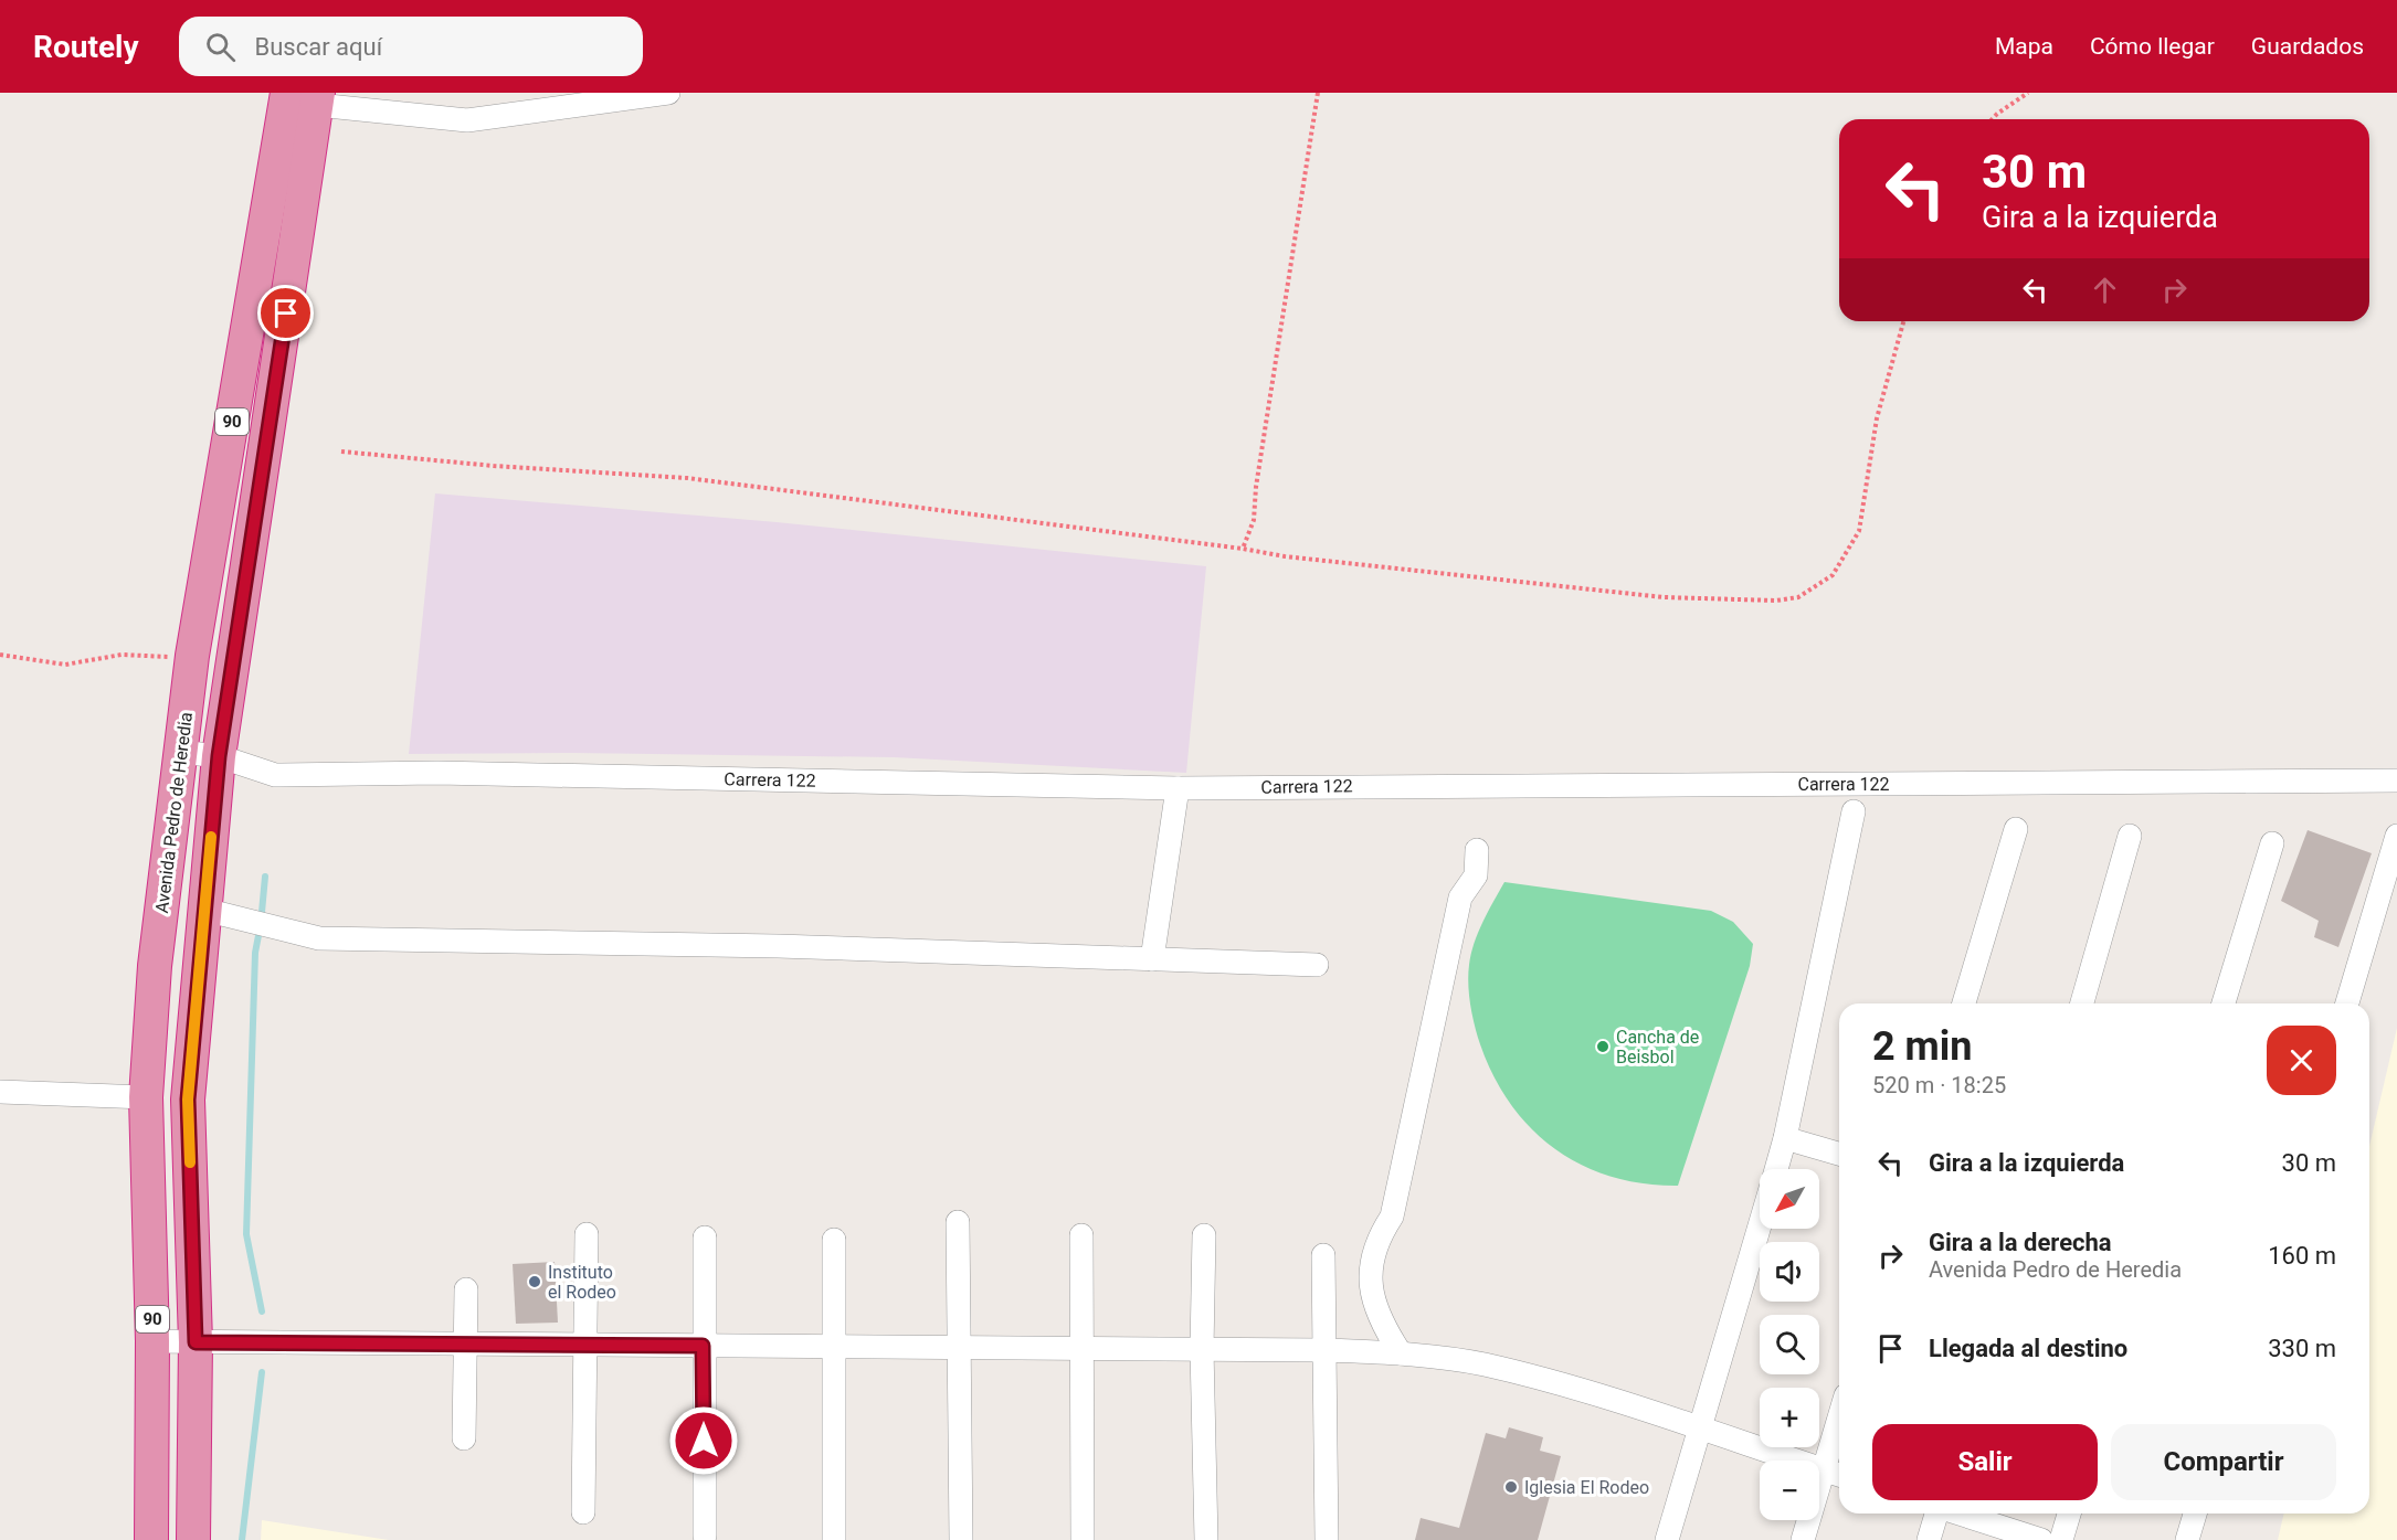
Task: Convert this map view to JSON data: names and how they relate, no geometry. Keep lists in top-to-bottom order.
{
  "streets": {
    "highway": ["90", "Avenida Pedro de Heredia"],
    "street": ["Carrera 122"]
  },
  "crossings": [
    ["90", "Carrera 122"],
    ["90", "Avenida Pedro de Heredia"],
    ["Carrera 122", "Avenida Pedro de Heredia"]
  ],
  "places": ["Cancha de Beisbol", "Instituto el Rodeo", "Iglesia El Rodeo"],
  "north": "bottom left",
  "page": {
    "header": "Routely",
    "search": "Buscar aquí",
    "nav": ["Mapa", "Cómo llegar", "Guardados"],
    "turn": ["30 m", "Gira a la izquierda"],
    "heading": ["2 min", "520 m · 18:25"],
    "list": [
      {
        "name": "Gira a la izquierda",
        "value": "30 m"
      },
      {
        "name": "Gira a la derecha",
        "note": "Avenida Pedro de Heredia",
        "value": "160 m"
      },
      {
        "name": "Llegada al destino",
        "value": "330 m"
      }
    ],
    "map_buttons": ["+", "−"],
    "buttons": ["Salir", "Compartir"]
  }
}
